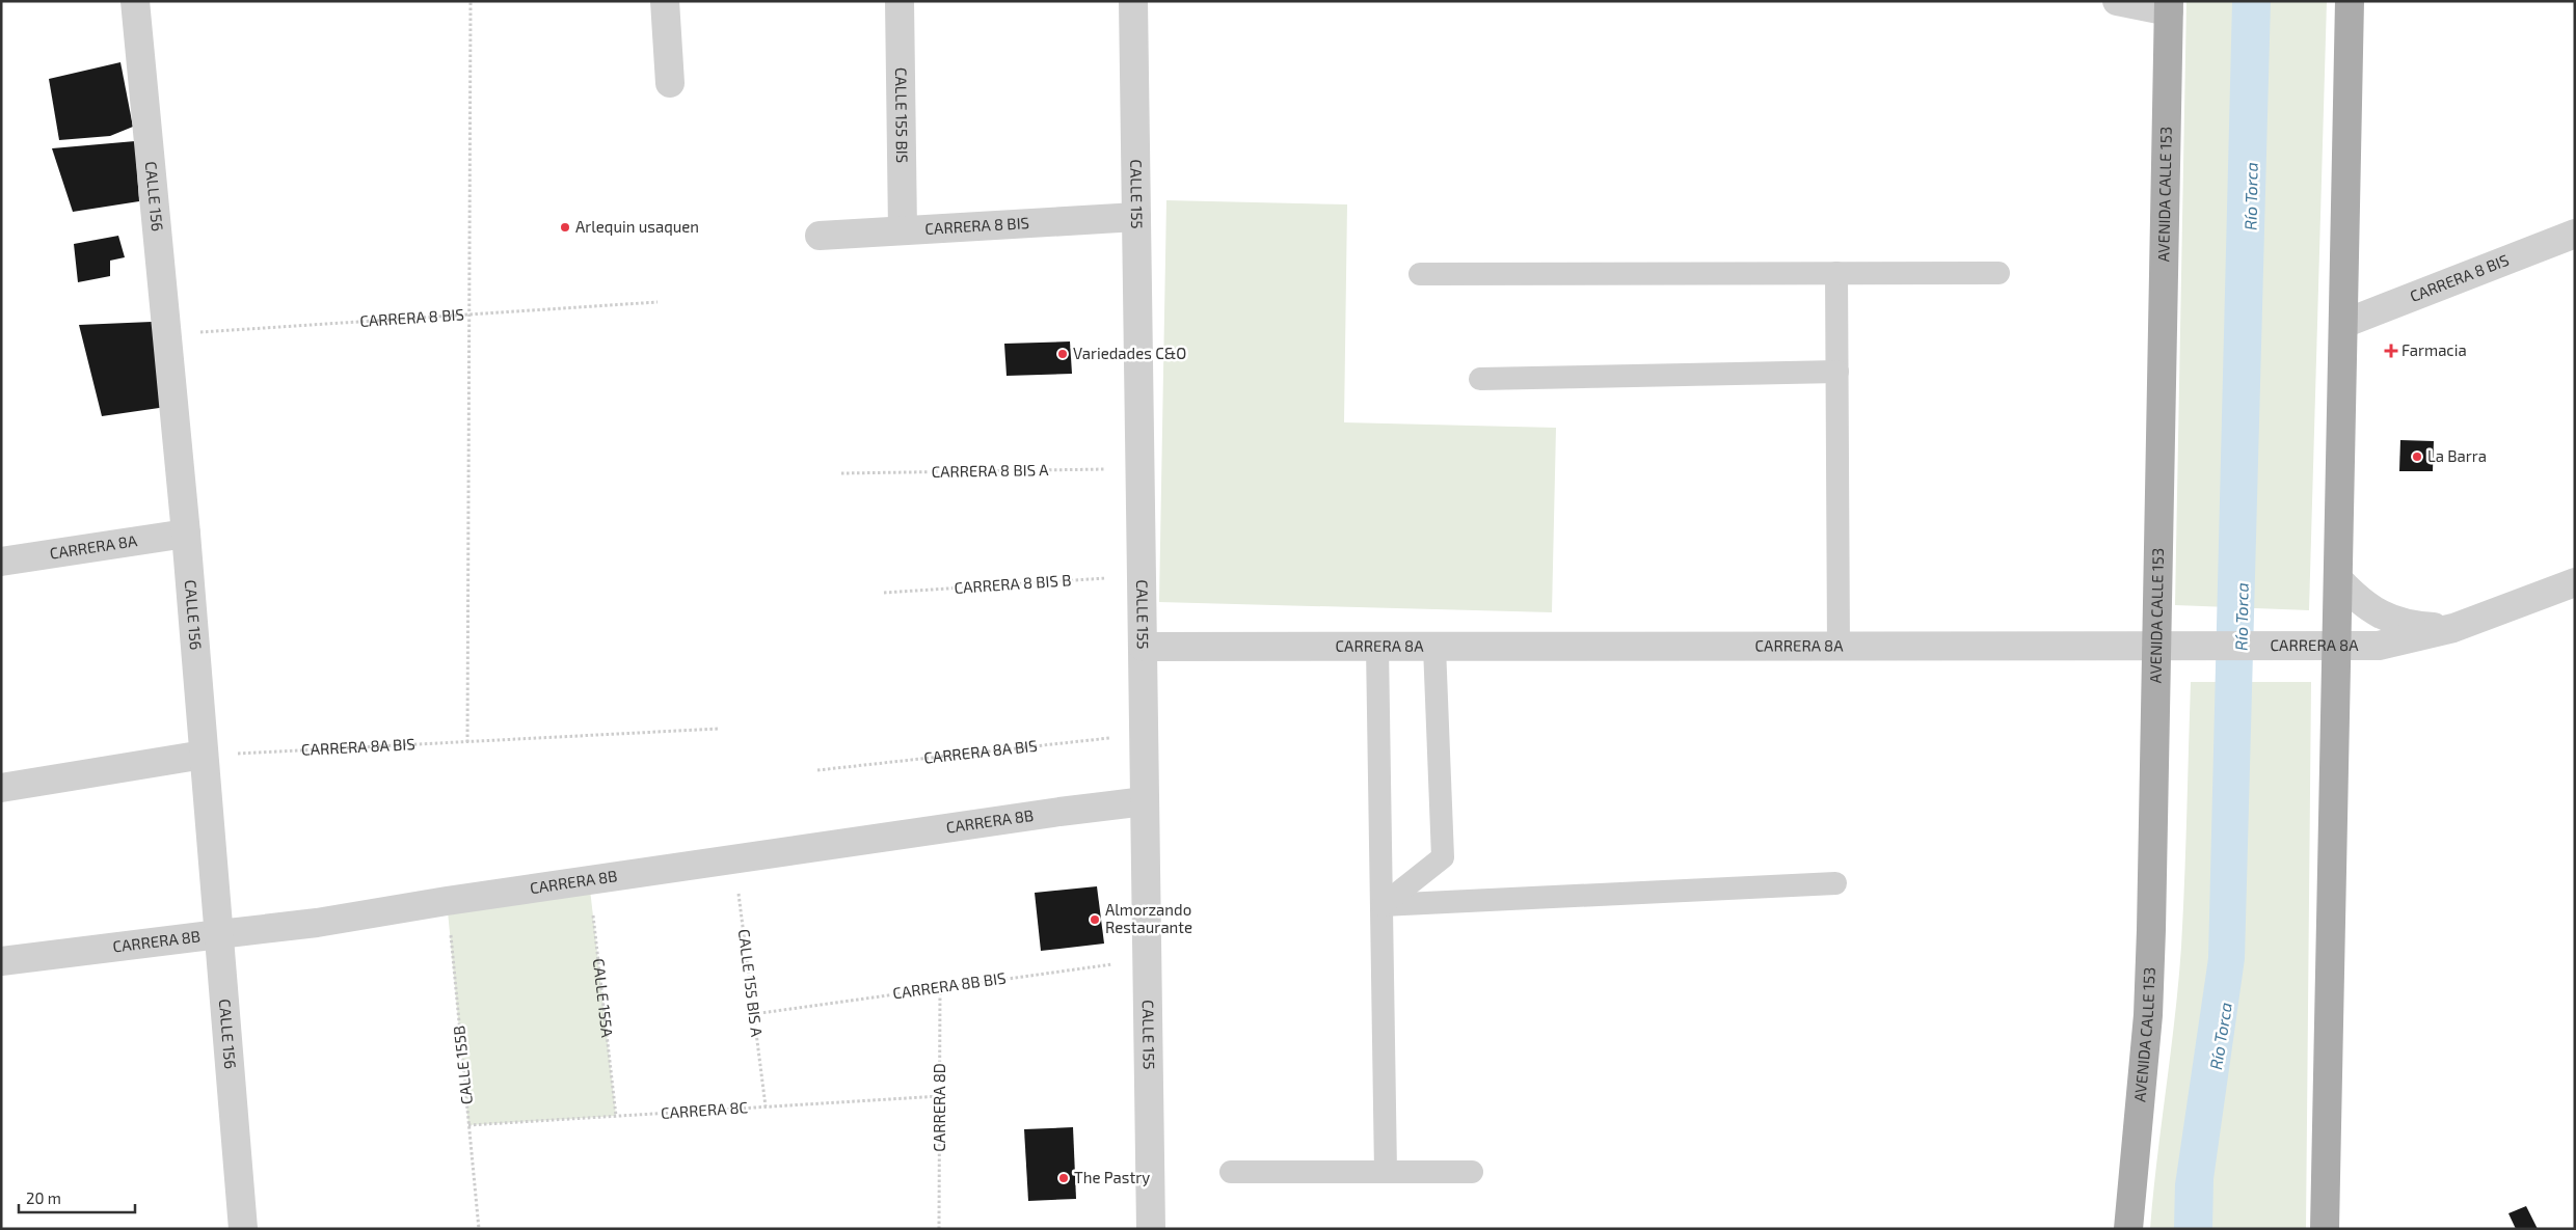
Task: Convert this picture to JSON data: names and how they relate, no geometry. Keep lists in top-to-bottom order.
{
  "streets": {
    "main road": ["AVENIDA CALLE 153"],
    "street": [
      "CALLE 155 BIS",
      "CALLE 155",
      "CALLE 156",
      "CARRERA 8 BIS",
      "CARRERA 8A",
      "CARRERA 8B"
    ],
    "path": [
      "CARRERA 8 BIS A",
      "CARRERA 8 BIS B",
      "CARRERA 8A BIS",
      "CALLE 155 BIS A",
      "CARRERA 8B BIS",
      "CALLE 155A",
      "CALLE 155B",
      "CARRERA 8D",
      "CARRERA 8C"
    ]
  },
  "crossings": [
    ["CALLE 155 BIS", "CARRERA 8 BIS"],
    ["CALLE 155", "CARRERA 8 BIS"],
    ["CALLE 155", "CARRERA 8 BIS A"],
    ["CALLE 155", "CARRERA 8A"],
    ["CALLE 155", "CARRERA 8 BIS B"],
    ["CALLE 155", "CARRERA 8A BIS"],
    ["CALLE 155", "CARRERA 8B"],
    ["CALLE 155", "CARRERA 8B BIS"],
    ["AVENIDA CALLE 153", "CARRERA 8A"],
    ["CALLE 156", "CARRERA 8 BIS"],
    ["CALLE 156", "CARRERA 8A"],
    ["CALLE 156", "CARRERA 8A BIS"],
    ["CALLE 156", "CARRERA 8B"],
    ["CARRERA 8B", "CALLE 155 BIS A"],
    ["CARRERA 8B", "CALLE 155A"],
    ["CARRERA 8B", "CALLE 155B"],
    ["CALLE 155 BIS A", "CARRERA 8B BIS"],
    ["CALLE 155 BIS A", "CARRERA 8C"],
    ["CARRERA 8B BIS", "CARRERA 8D"],
    ["CALLE 155A", "CARRERA 8C"],
    ["CALLE 155B", "CARRERA 8C"],
    ["CARRERA 8D", "CARRERA 8C"]
  ],
  "water": ["Río Torca"],
  "places": {
    "other": [
      "Arlequin usaquen",
      "Variedades C&O",
      "La Barra",
      "Almorzando Restaurante",
      "The Pastry"
    ],
    "health": ["Farmacia"]
  },
  "scale_bar": "20 m"
}
